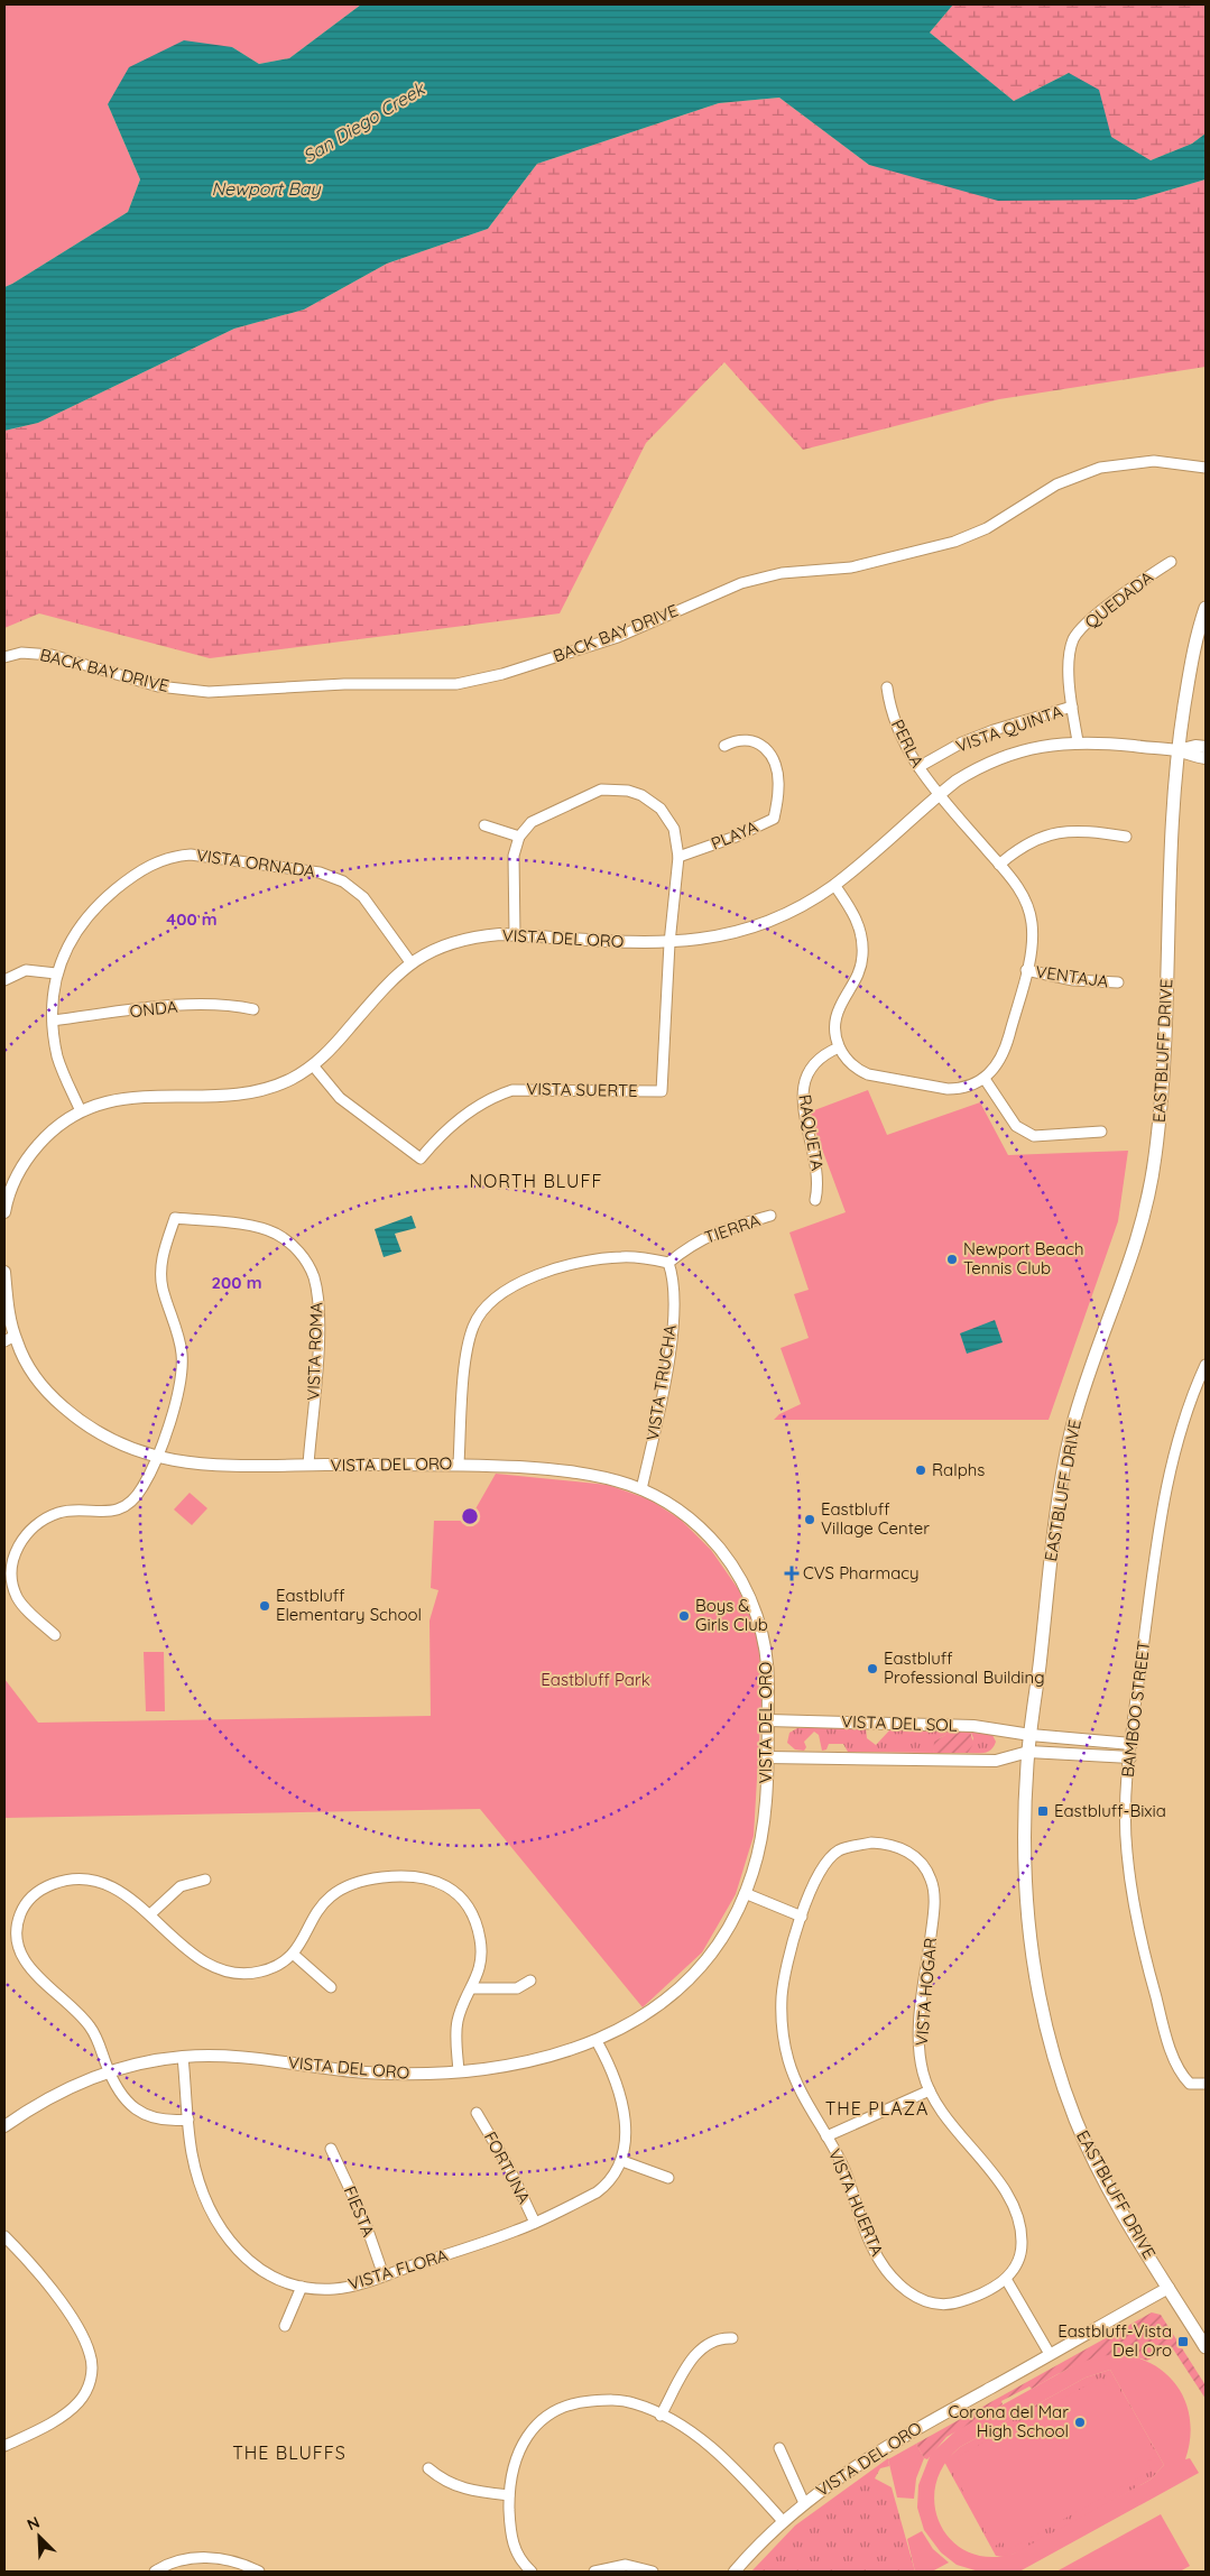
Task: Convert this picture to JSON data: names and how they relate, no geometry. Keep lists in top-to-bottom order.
{
  "streets": {
    "main road": ["EASTBLUFF DRIVE"],
    "street": [
      "QUEDADA",
      "BACK BAY DRIVE",
      "VISTA QUINTA",
      "PERLA",
      "PLAYA",
      "VISTA ORNADA",
      "VISTA DEL ORO",
      "VENTAJA",
      "ONDA",
      "VISTA SUERTE",
      "RAQUETA",
      "TIERRA",
      "VISTA ROMA",
      "VISTA TRUCHA",
      "BAMBOO STREET",
      "VISTA DEL SOL",
      "VISTA HOGAR",
      "FORTUNA",
      "VISTA HUERTA",
      "FIESTA",
      "VISTA FLORA"
    ]
  },
  "crossings": [
    ["QUEDADA", "VISTA QUINTA"],
    ["QUEDADA", "VISTA DEL ORO"],
    ["VISTA QUINTA", "PERLA"],
    ["PERLA", "VISTA DEL ORO"],
    ["PERLA", "VENTAJA"],
    ["PLAYA", "VISTA DEL ORO"],
    ["PLAYA", "VISTA SUERTE"],
    ["VISTA ORNADA", "VISTA DEL ORO"],
    ["VISTA ORNADA", "ONDA"],
    ["VISTA DEL ORO", "EASTBLUFF DRIVE"],
    ["VISTA DEL ORO", "VISTA SUERTE"],
    ["VISTA DEL ORO", "VISTA ROMA"],
    ["VISTA DEL ORO", "VISTA TRUCHA"],
    ["VISTA DEL ORO", "VISTA DEL SOL"],
    ["VISTA DEL ORO", "VISTA FLORA"],
    ["EASTBLUFF DRIVE", "VISTA DEL SOL"],
    ["TIERRA", "VISTA TRUCHA"],
    ["BAMBOO STREET", "VISTA DEL SOL"],
    ["VISTA HOGAR", "VISTA HUERTA"],
    ["FORTUNA", "VISTA FLORA"],
    ["FIESTA", "VISTA FLORA"]
  ],
  "districts": ["NORTH BLUFF", "THE PLAZA", "THE BLUFFS"],
  "water": ["San Diego Creek", "Newport Bay"],
  "parks": ["Eastbluff Park"],
  "places": {
    "other": [
      "Newport Beach Tennis Club",
      "Ralphs",
      "Eastbluff Village Center",
      "Eastbluff Elementary School",
      "Boys & Girls Club",
      "Eastbluff Professional Building",
      "Corona del Mar High School"
    ],
    "health": ["CVS Pharmacy"],
    "transit": ["Eastbluff-Bixia", "Eastbluff-Vista Del Oro"]
  },
  "north": "top left",
  "rings": ["400 m", "200 m"]
}
